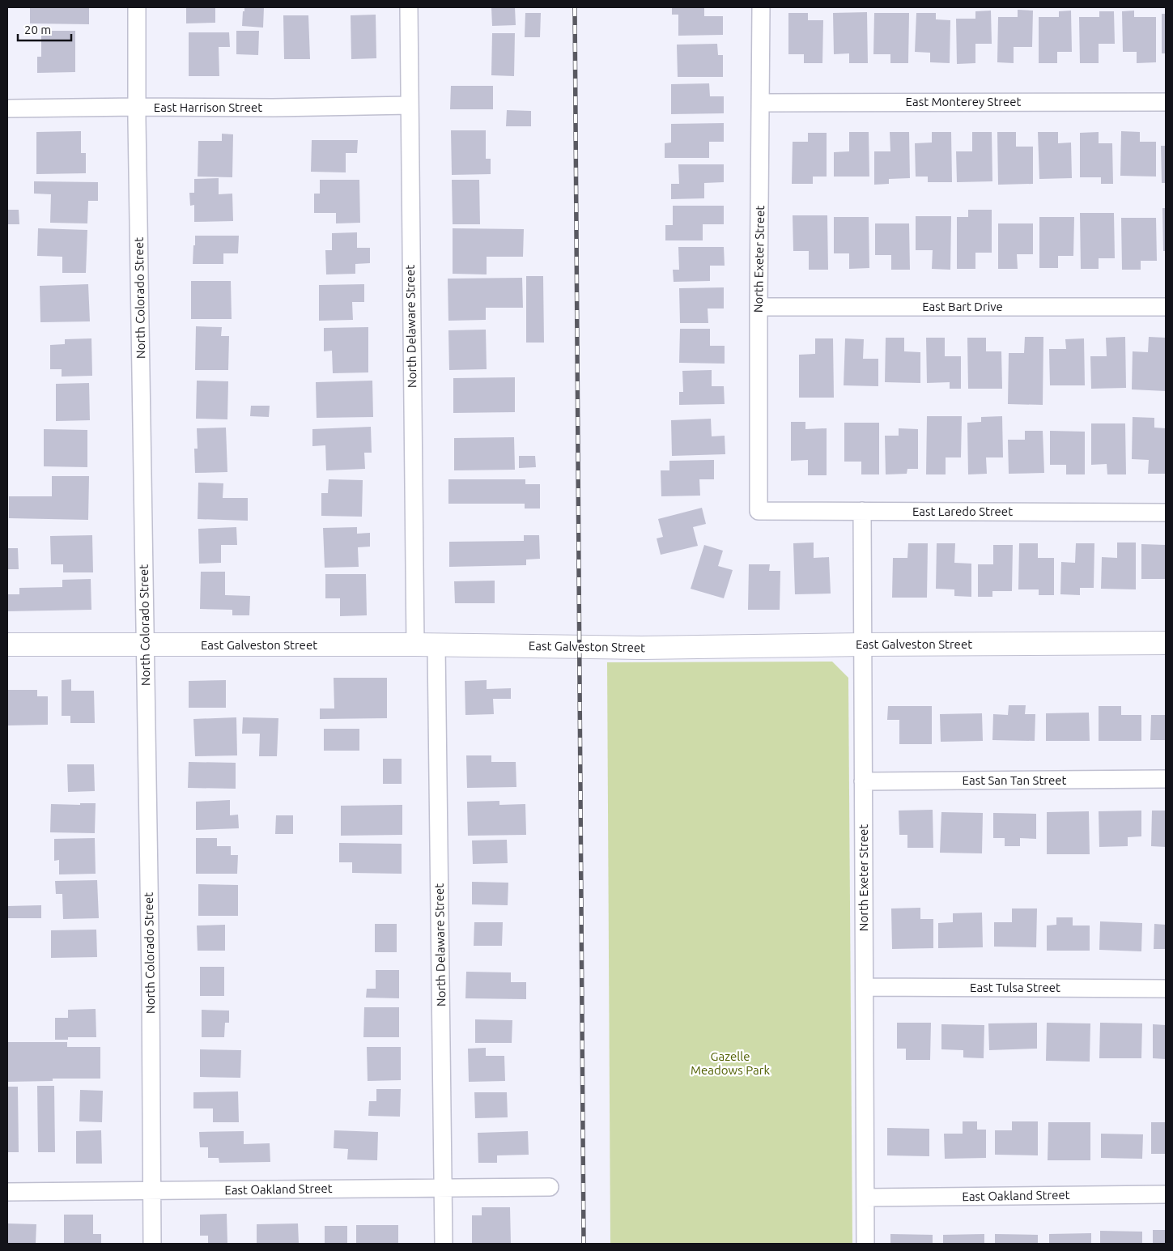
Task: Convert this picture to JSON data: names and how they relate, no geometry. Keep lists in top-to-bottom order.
{
  "streets": {
    "street": [
      "East Monterey Street",
      "East Harrison Street",
      "North Exeter Street",
      "North Colorado Street",
      "East Bart Drive",
      "North Delaware Street",
      "East Laredo Street",
      "East Galveston Street",
      "East San Tan Street",
      "East Tulsa Street",
      "East Oakland Street"
    ]
  },
  "crossings": [
    ["East Monterey Street", "North Exeter Street"],
    ["East Harrison Street", "North Colorado Street"],
    ["East Harrison Street", "North Delaware Street"],
    ["North Exeter Street", "East Bart Drive"],
    ["North Exeter Street", "East Laredo Street"],
    ["North Exeter Street", "East Galveston Street"],
    ["North Exeter Street", "East San Tan Street"],
    ["North Exeter Street", "East Tulsa Street"],
    ["North Exeter Street", "East Oakland Street"],
    ["North Colorado Street", "East Galveston Street"],
    ["North Colorado Street", "East Oakland Street"],
    ["North Delaware Street", "East Galveston Street"],
    ["North Delaware Street", "East Oakland Street"]
  ],
  "parks": ["Gazelle Meadows Park"],
  "scale_bar": "20 m"
}
